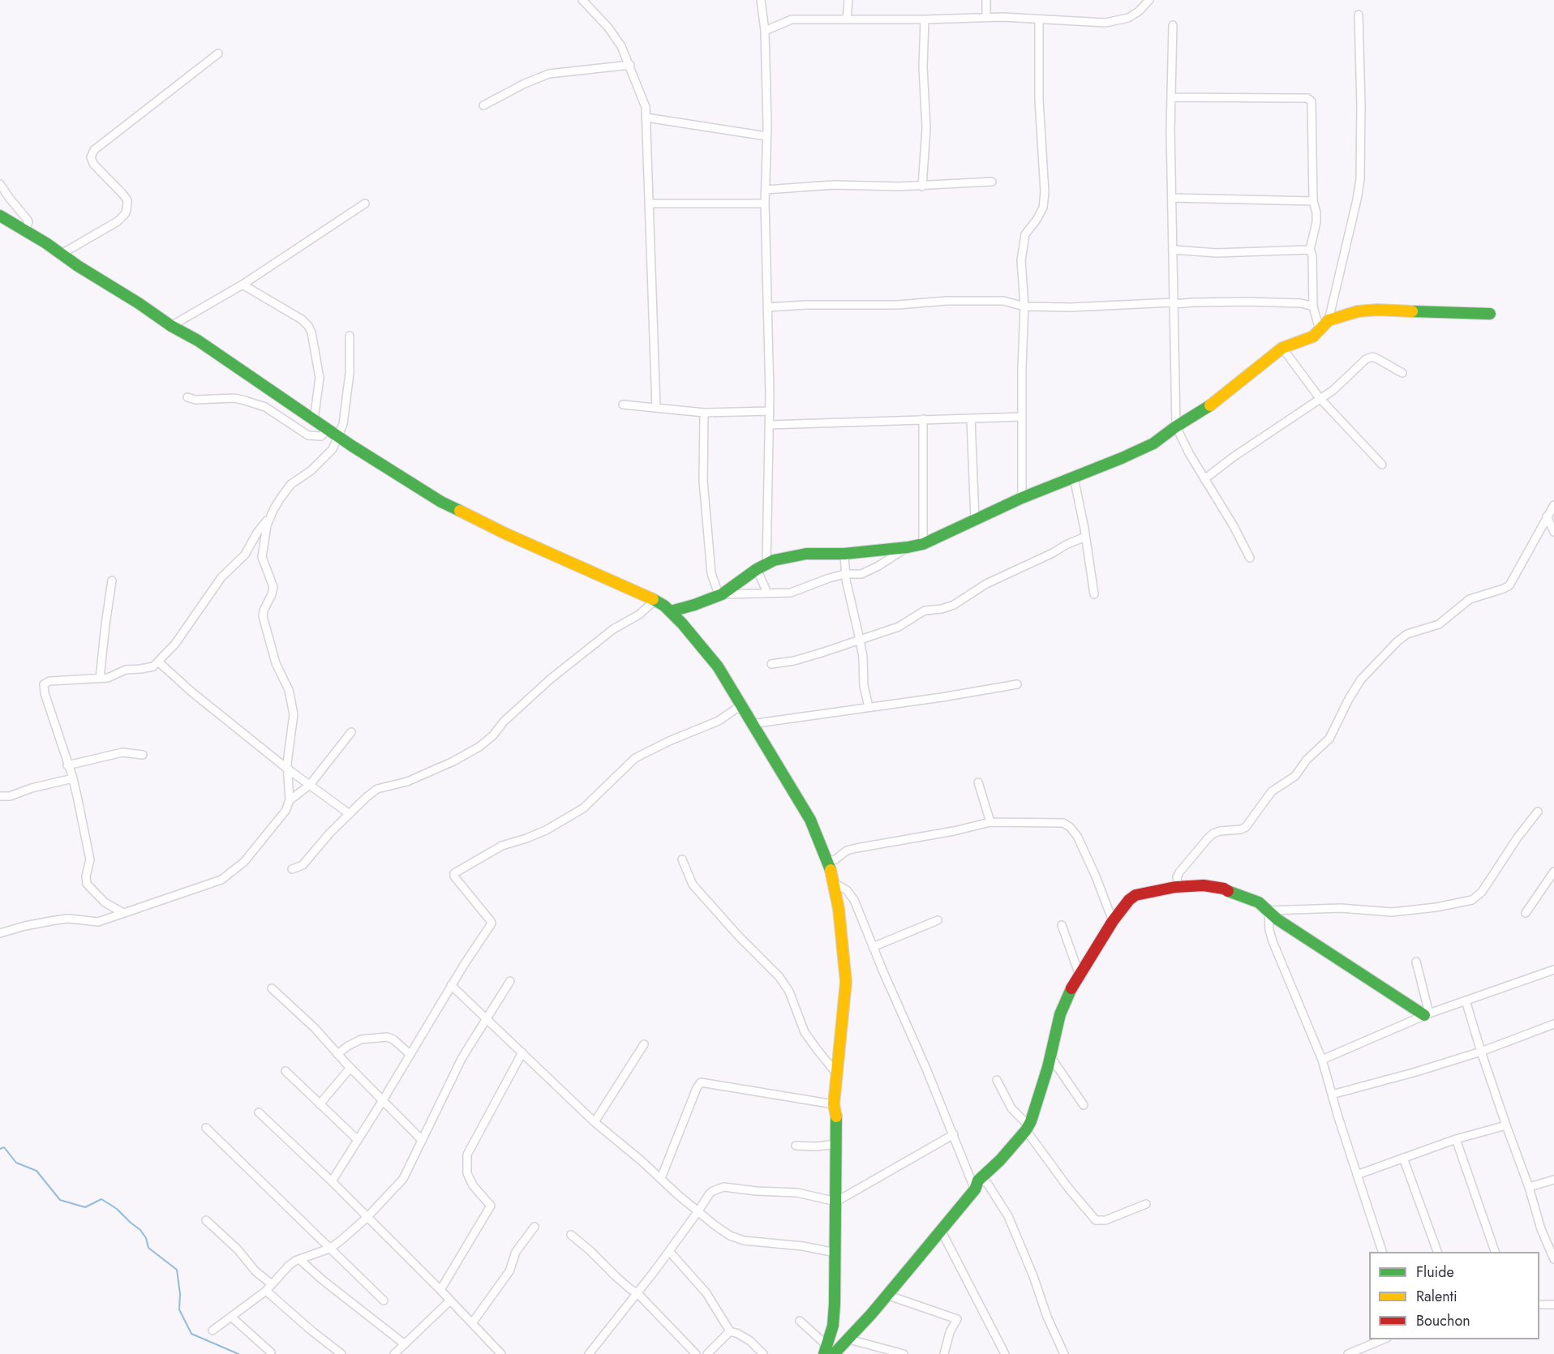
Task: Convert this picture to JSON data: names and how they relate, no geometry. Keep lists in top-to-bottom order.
{
  "legend": ["Fluide", "Ralenti", "Bouchon"]
}
